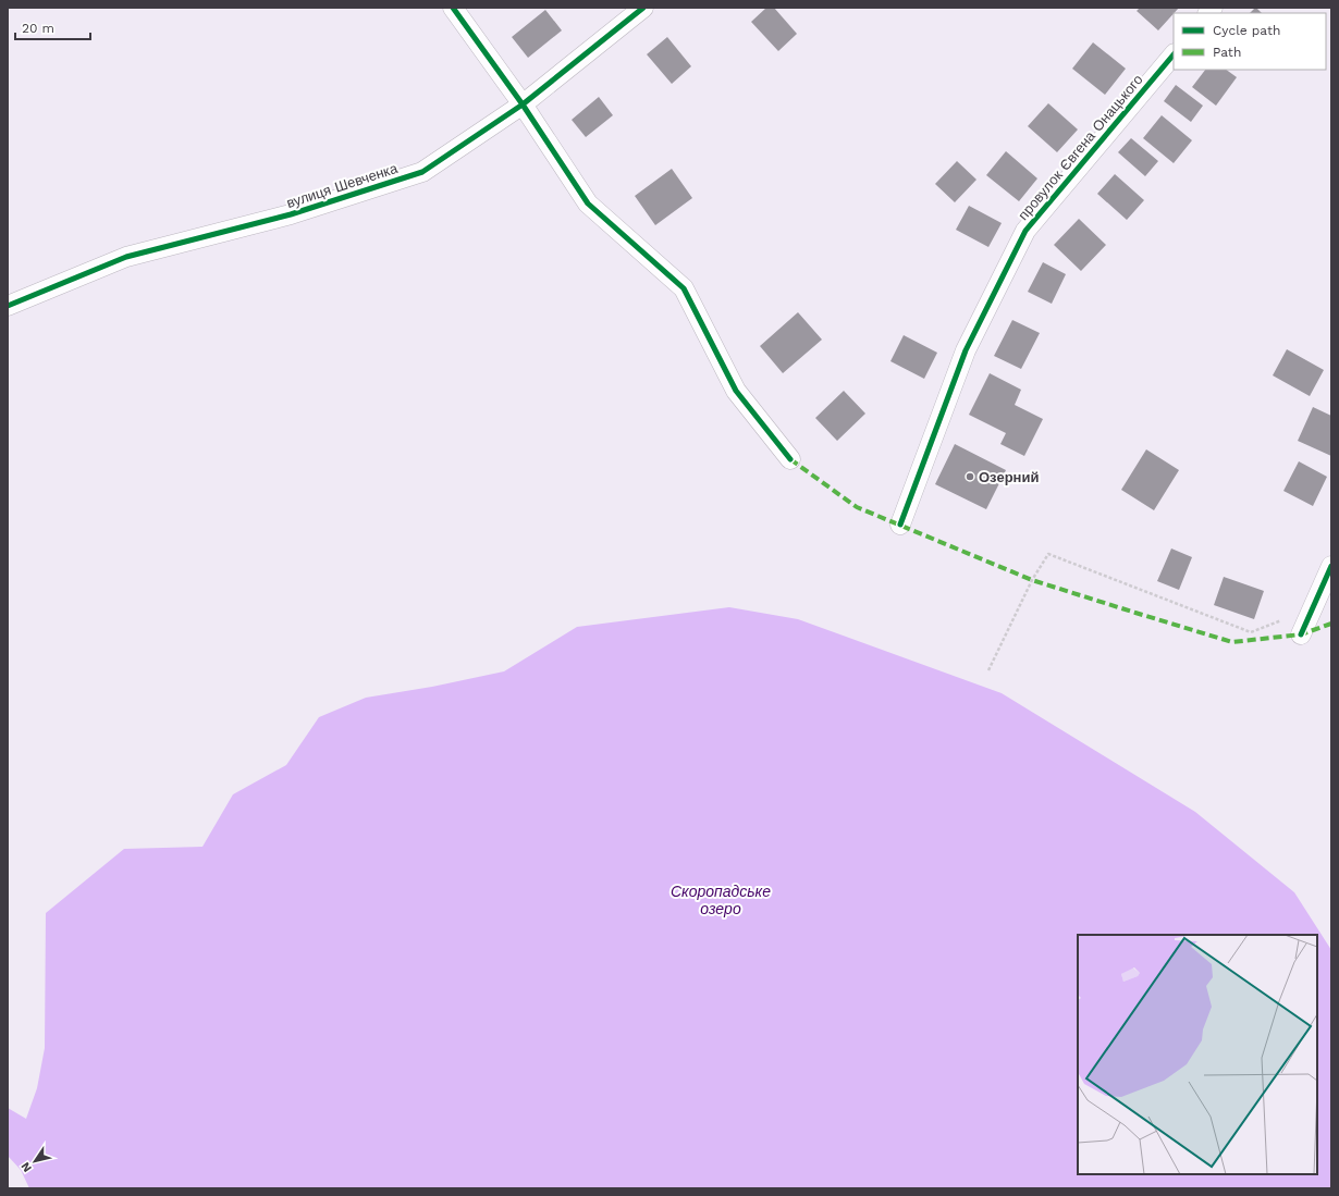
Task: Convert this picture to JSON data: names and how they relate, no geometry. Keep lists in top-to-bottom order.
{
  "streets": {
    "street": ["провулок Євгена Онацького", "вулиця Шевченка"]
  },
  "water": ["Скоропадське озеро"],
  "places": ["Озерний"],
  "legend": ["Cycle path", "Path"],
  "scale_bar": "20 m",
  "north": "bottom left"
}
